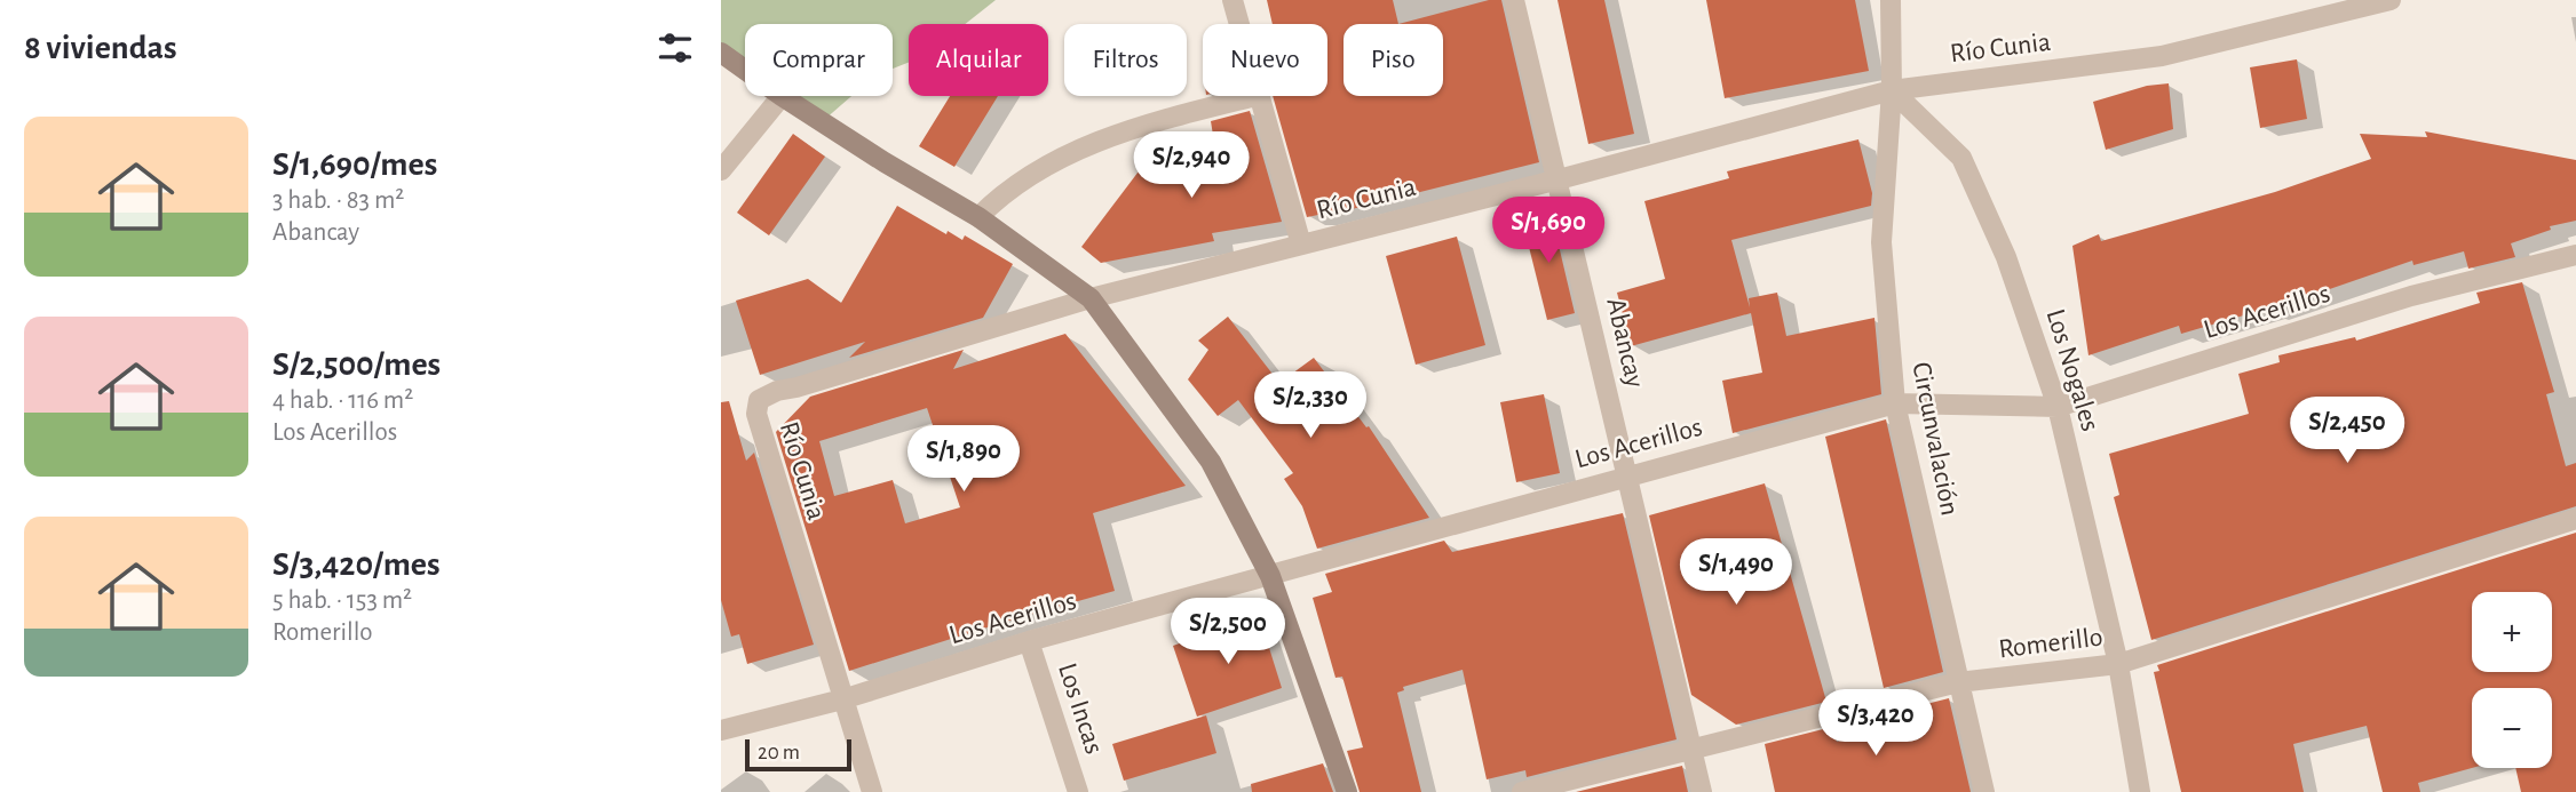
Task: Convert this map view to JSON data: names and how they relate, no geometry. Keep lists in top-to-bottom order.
{
  "streets": {
    "street": [
      "Río Cunia",
      "Los Acerillos",
      "Abancay",
      "Los Nogales",
      "Circunvalación",
      "Romerillo",
      "Los Incas"
    ]
  },
  "crossings": [
    ["Río Cunia", "Los Acerillos"],
    ["Río Cunia", "Abancay"],
    ["Río Cunia", "Los Nogales"],
    ["Río Cunia", "Circunvalación"],
    ["Los Acerillos", "Abancay"],
    ["Los Acerillos", "Los Nogales"],
    ["Los Acerillos", "Circunvalación"],
    ["Los Acerillos", "Los Incas"],
    ["Abancay", "Romerillo"],
    ["Los Nogales", "Circunvalación"],
    ["Los Nogales", "Romerillo"],
    ["Circunvalación", "Romerillo"]
  ],
  "scale_bar": "20 m",
  "page": {
    "heading": "8 viviendas",
    "chip": [
      "Comprar",
      "Alquilar",
      "Filtros",
      "Nuevo",
      "Piso"
    ],
    "list": [
      {
        "name": "S/1,690/mes",
        "note": "3 hab. · 83 m² · Abancay"
      },
      {
        "name": "S/2,500/mes",
        "note": "4 hab. · 116 m² · Los Acerillos"
      },
      {
        "name": "S/3,420/mes",
        "note": "5 hab. · 153 m² · Romerillo"
      }
    ],
    "price": [
      "S/2,940",
      "S/1,690",
      "S/2,330",
      "S/2,450",
      "S/1,890",
      "S/1,490",
      "S/2,500",
      "S/3,420"
    ],
    "map_buttons": ["+", "−"],
    "scale": "20 m"
  }
}
